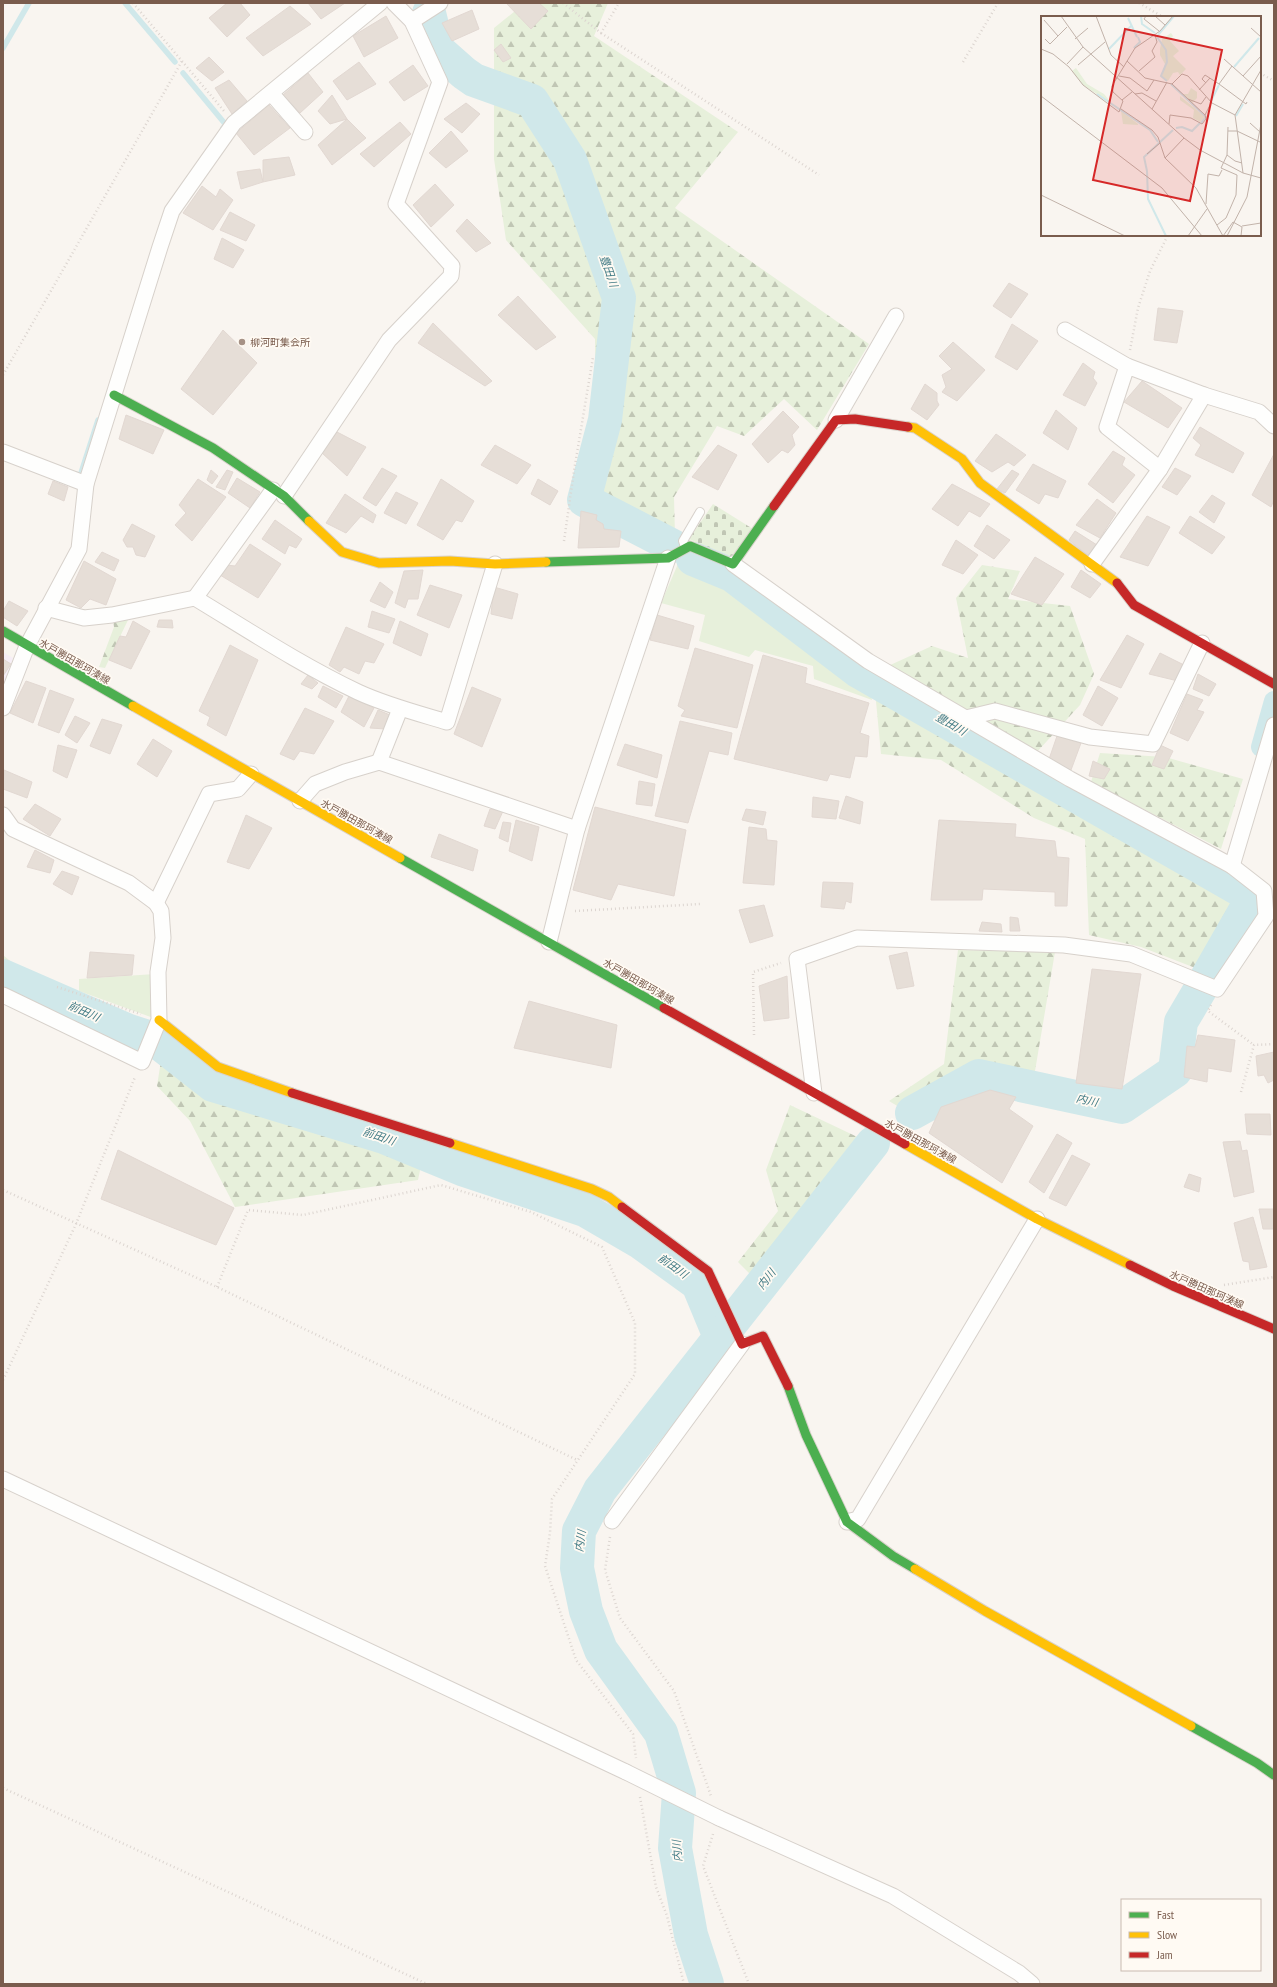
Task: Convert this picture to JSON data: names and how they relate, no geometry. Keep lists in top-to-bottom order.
{
  "streets": {
    "street": ["水戸勝田那珂湊線"]
  },
  "water": ["豊田川", "前田川", "内川"],
  "places": ["柳河町集会所"],
  "legend": ["Fast", "Slow", "Jam"]
}
